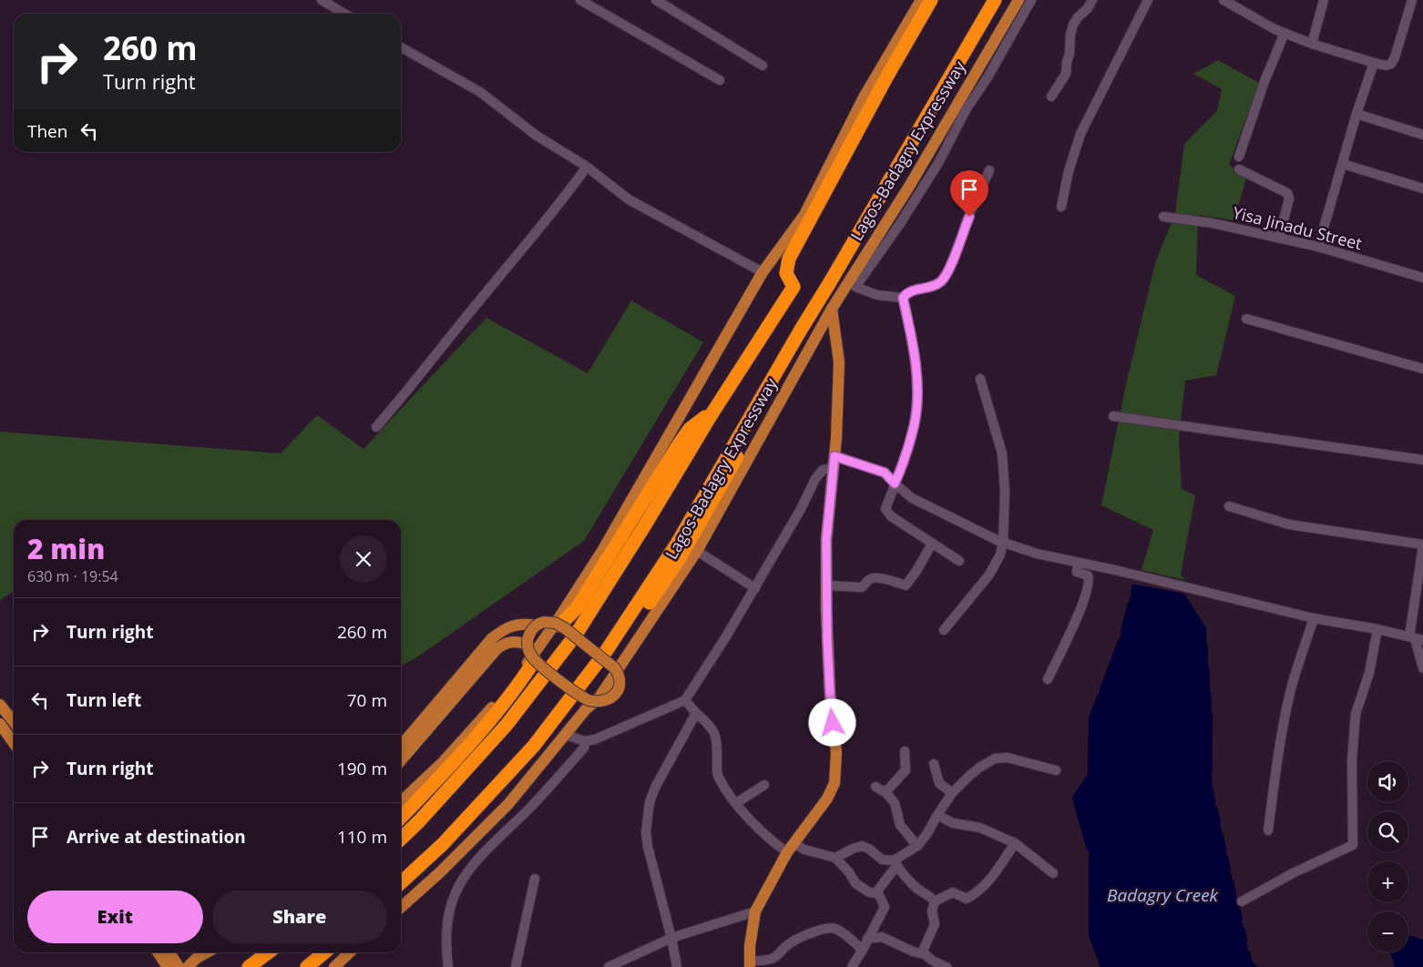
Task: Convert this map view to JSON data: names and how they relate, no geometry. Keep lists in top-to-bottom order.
{
  "streets": {
    "highway": ["Lagos-Badagry Expressway"],
    "street": ["Yisa Jinadu Street"]
  },
  "water": ["Badagry Creek"],
  "page": {
    "turn": ["260 m", "Turn right"],
    "then": "Then",
    "heading": ["2 min", "630 m · 19:54"],
    "list": [
      {
        "name": "Turn right",
        "value": "260 m"
      },
      {
        "name": "Turn left",
        "value": "70 m"
      },
      {
        "name": "Turn right",
        "value": "190 m"
      },
      {
        "name": "Arrive at destination",
        "value": "110 m"
      }
    ],
    "map_buttons": ["+", "−"],
    "buttons": ["Exit", "Share"]
  }
}
